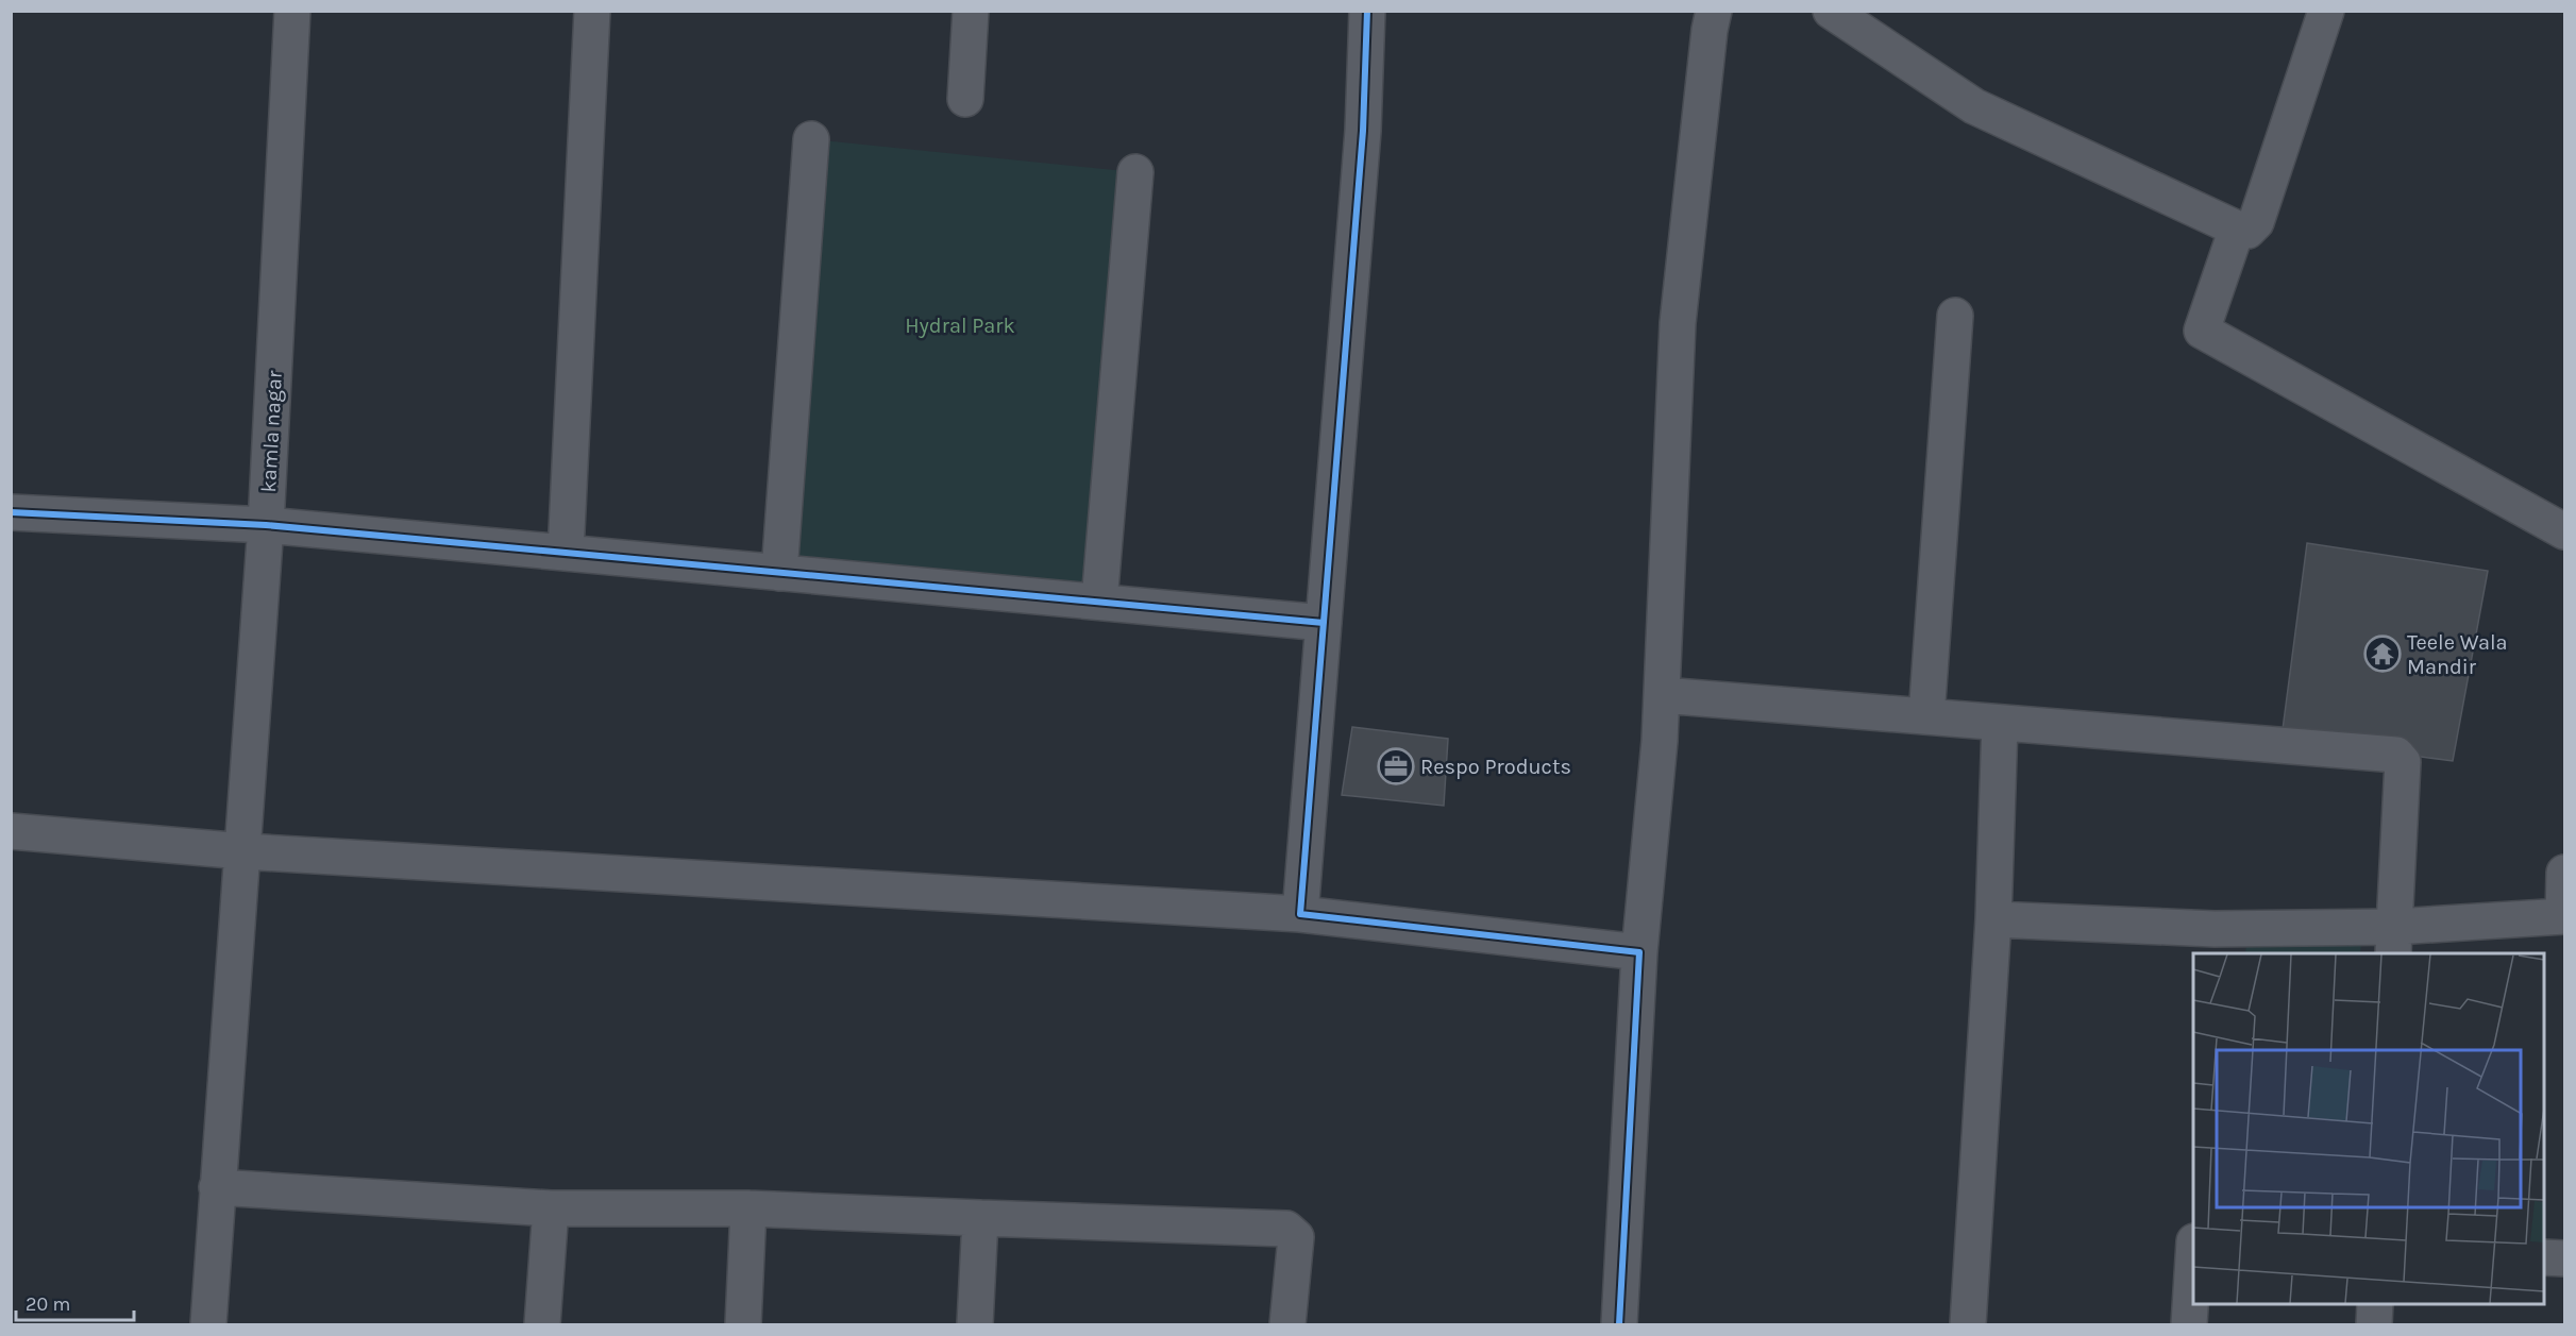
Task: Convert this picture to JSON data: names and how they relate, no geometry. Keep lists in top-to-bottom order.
{
  "streets": {
    "street": ["kamla nagar"]
  },
  "parks": ["Hydral Park"],
  "places": {
    "temple": ["Teele Wala Mandir"],
    "office": ["Respo Products"]
  },
  "scale_bar": "20 m"
}
